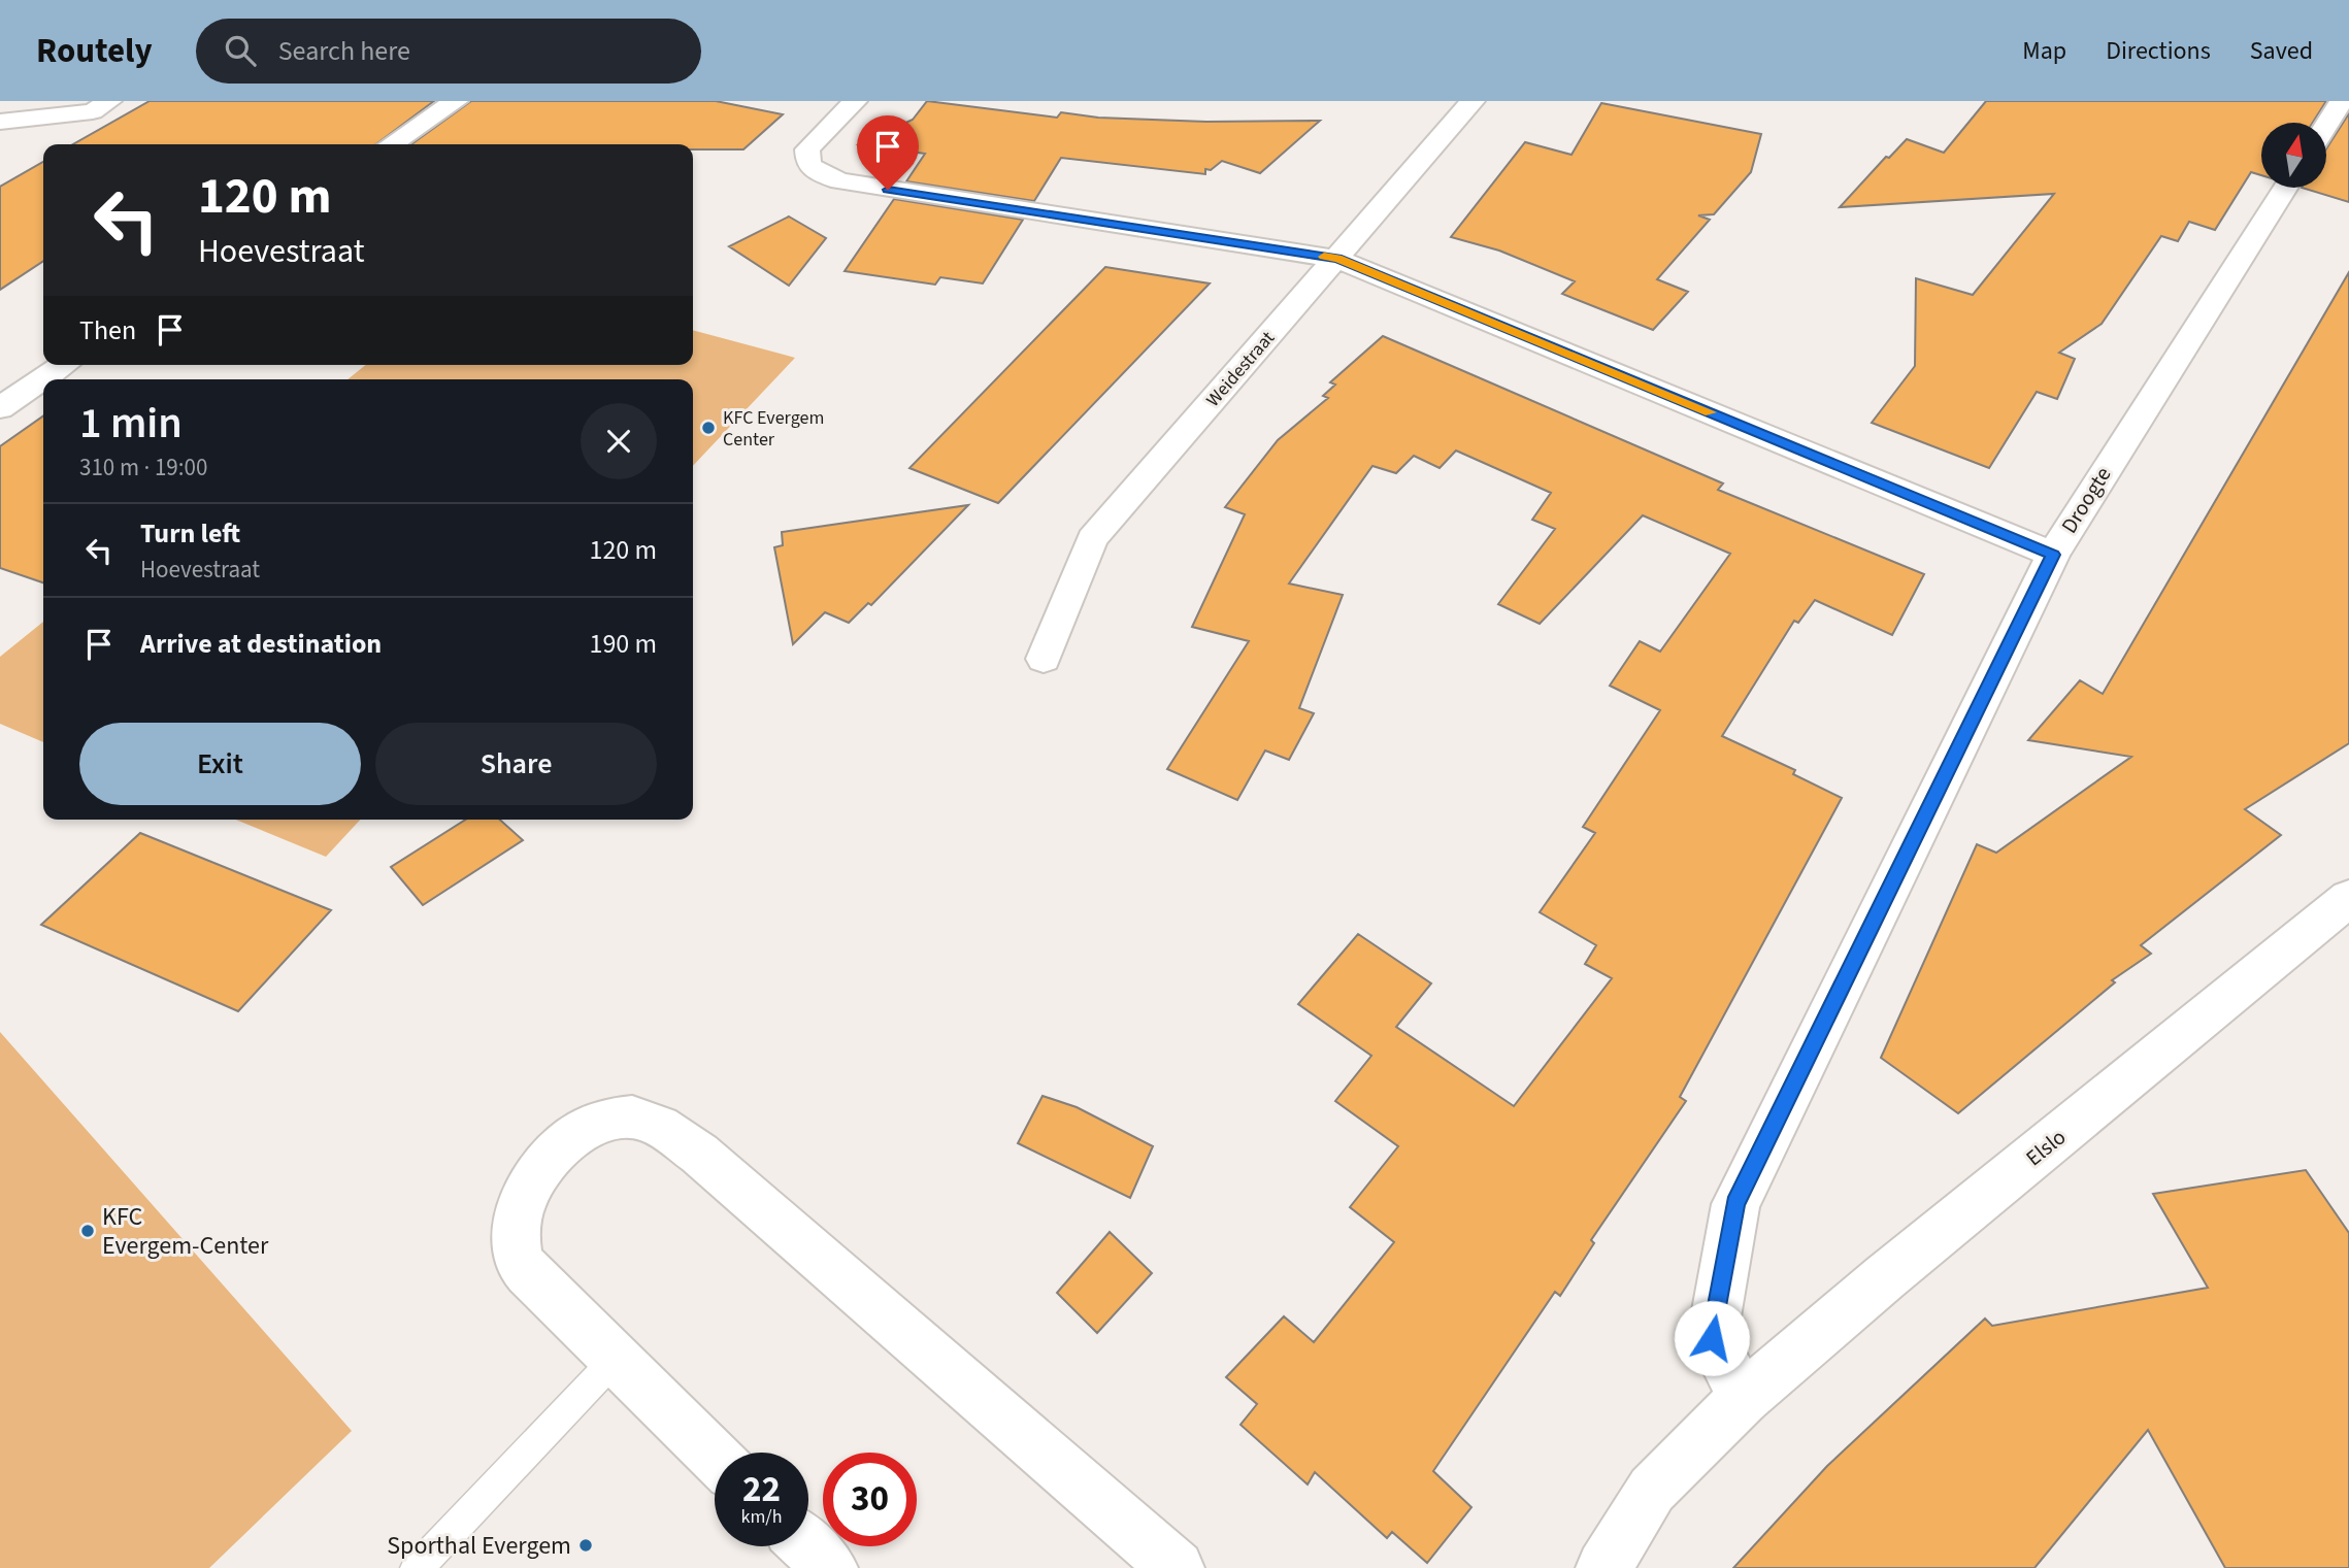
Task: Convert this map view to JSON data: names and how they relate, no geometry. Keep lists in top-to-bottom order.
{
  "streets": {
    "street": ["Weidestraat", "Droogte", "Elslo"]
  },
  "crossings": [
    ["Droogte", "Elslo"]
  ],
  "places": ["KFC Evergem Center", "KFC Evergem-Center", "Sporthal Evergem"],
  "north": "top",
  "page": {
    "header": "Routely",
    "search": "Search here",
    "nav": ["Map", "Directions", "Saved"],
    "turn": ["120 m", "Hoevestraat"],
    "then": "Then",
    "heading": ["1 min", "310 m · 19:00"],
    "list": [
      {
        "name": "Turn left",
        "note": "Hoevestraat",
        "value": "120 m"
      },
      {
        "name": "Arrive at destination",
        "value": "190 m"
      }
    ],
    "buttons": ["Exit", "Share"],
    "speed": "22 km/h",
    "limit": "30"
  }
}
